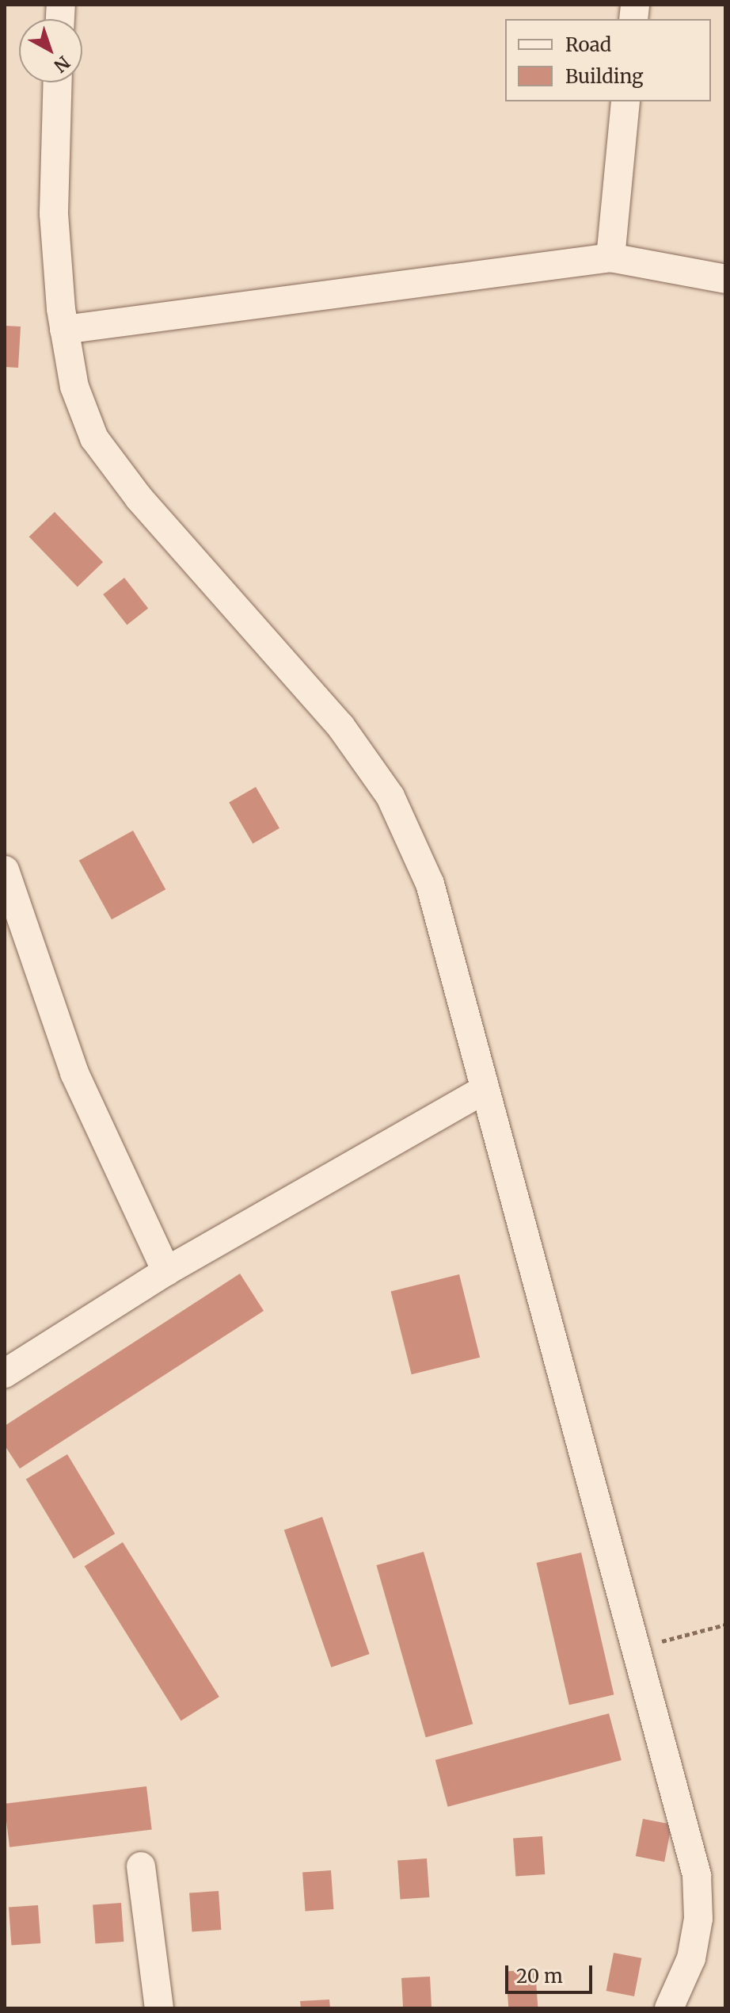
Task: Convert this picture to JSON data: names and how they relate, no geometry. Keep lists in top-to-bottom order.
{
  "legend": ["Road", "Building"],
  "scale_bar": "20 m",
  "north": "bottom right"
}
